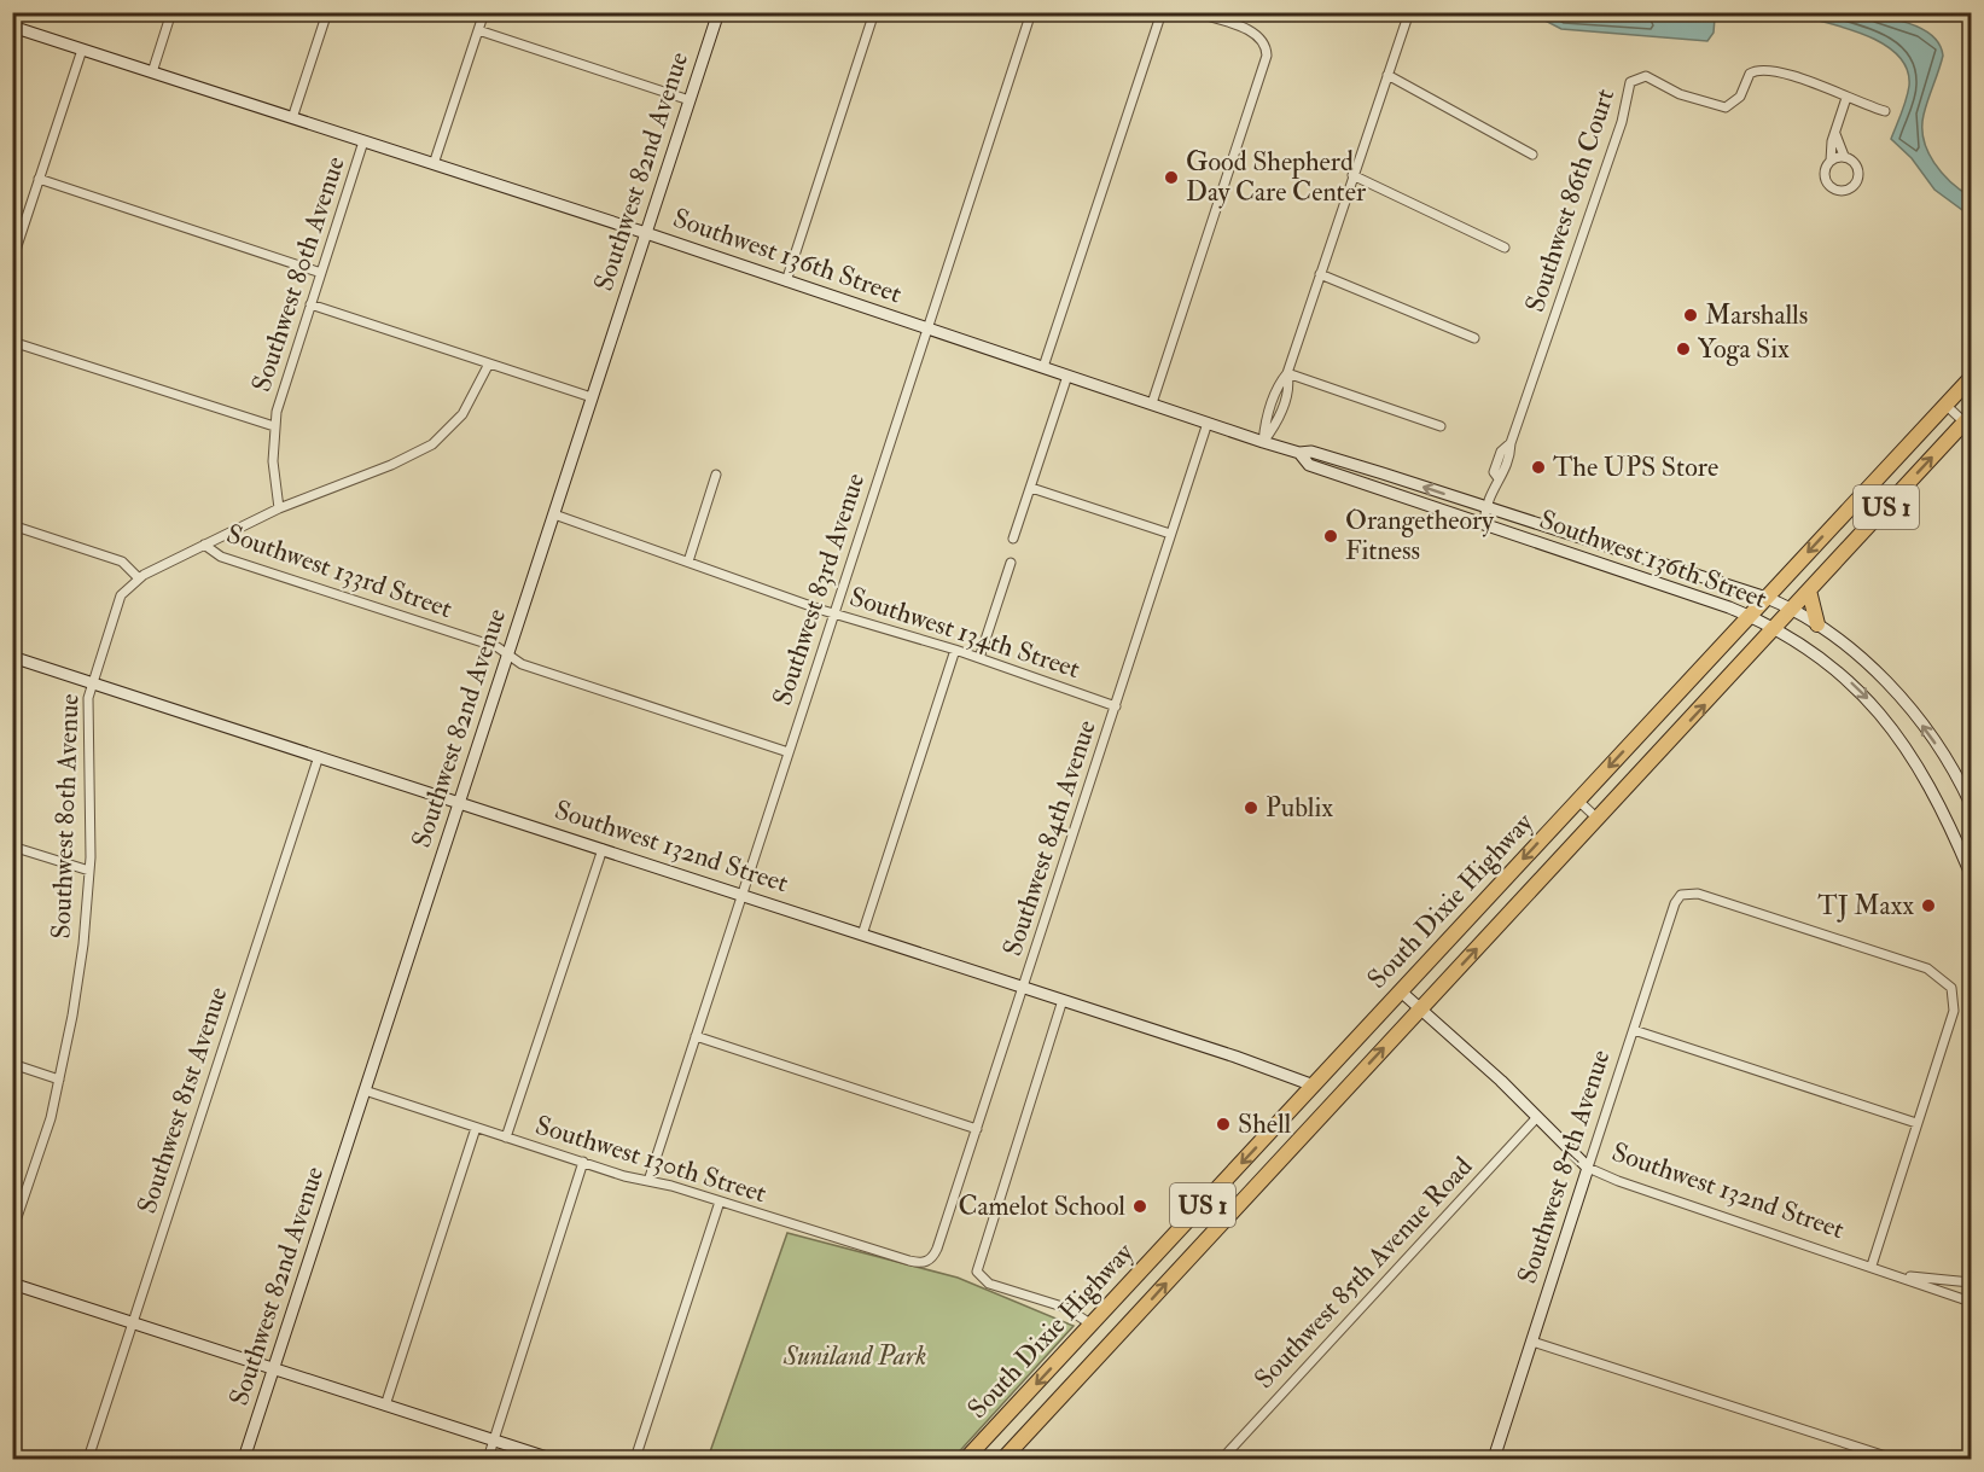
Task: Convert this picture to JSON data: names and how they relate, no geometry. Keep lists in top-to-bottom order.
{
  "streets": {
    "highway": ["US 1", "South Dixie Highway"],
    "street": [
      "Southwest 82nd Avenue",
      "Southwest 86th Court",
      "Southwest 136th Street",
      "Southwest 80th Avenue",
      "Southwest 133rd Street",
      "Southwest 83rd Avenue",
      "Southwest 134th Street",
      "Southwest 84th Avenue",
      "Southwest 132nd Street",
      "Southwest 81st Avenue",
      "Southwest 130th Street",
      "Southwest 87th Avenue",
      "Southwest 85th Avenue Road"
    ]
  },
  "crossings": [
    ["Southwest 82nd Avenue", "Southwest 136th Street"],
    ["Southwest 82nd Avenue", "Southwest 133rd Street"],
    ["Southwest 82nd Avenue", "Southwest 134th Street"],
    ["Southwest 82nd Avenue", "Southwest 132nd Street"],
    ["Southwest 82nd Avenue", "Southwest 130th Street"],
    ["Southwest 86th Court", "Southwest 136th Street"],
    ["Southwest 136th Street", "Southwest 80th Avenue"],
    ["Southwest 136th Street", "Southwest 83rd Avenue"],
    ["Southwest 136th Street", "Southwest 84th Avenue"],
    ["Southwest 136th Street", "South Dixie Highway"],
    ["Southwest 80th Avenue", "Southwest 132nd Street"],
    ["Southwest 133rd Street", "Southwest 83rd Avenue"],
    ["Southwest 83rd Avenue", "Southwest 134th Street"],
    ["Southwest 83rd Avenue", "Southwest 132nd Street"],
    ["Southwest 83rd Avenue", "Southwest 130th Street"],
    ["Southwest 134th Street", "Southwest 84th Avenue"],
    ["Southwest 84th Avenue", "Southwest 132nd Street"],
    ["Southwest 84th Avenue", "Southwest 130th Street"],
    ["Southwest 132nd Street", "South Dixie Highway"],
    ["Southwest 132nd Street", "Southwest 81st Avenue"],
    ["Southwest 132nd Street", "Southwest 87th Avenue"],
    ["Southwest 132nd Street", "Southwest 85th Avenue Road"]
  ],
  "parks": ["Suniland Park"],
  "places": [
    "Good Shepherd Day Care Center",
    "Marshalls",
    "Yoga Six",
    "The UPS Store",
    "Orangetheory Fitness",
    "Publix",
    "TJ Maxx",
    "Shell",
    "Camelot School"
  ]
}
